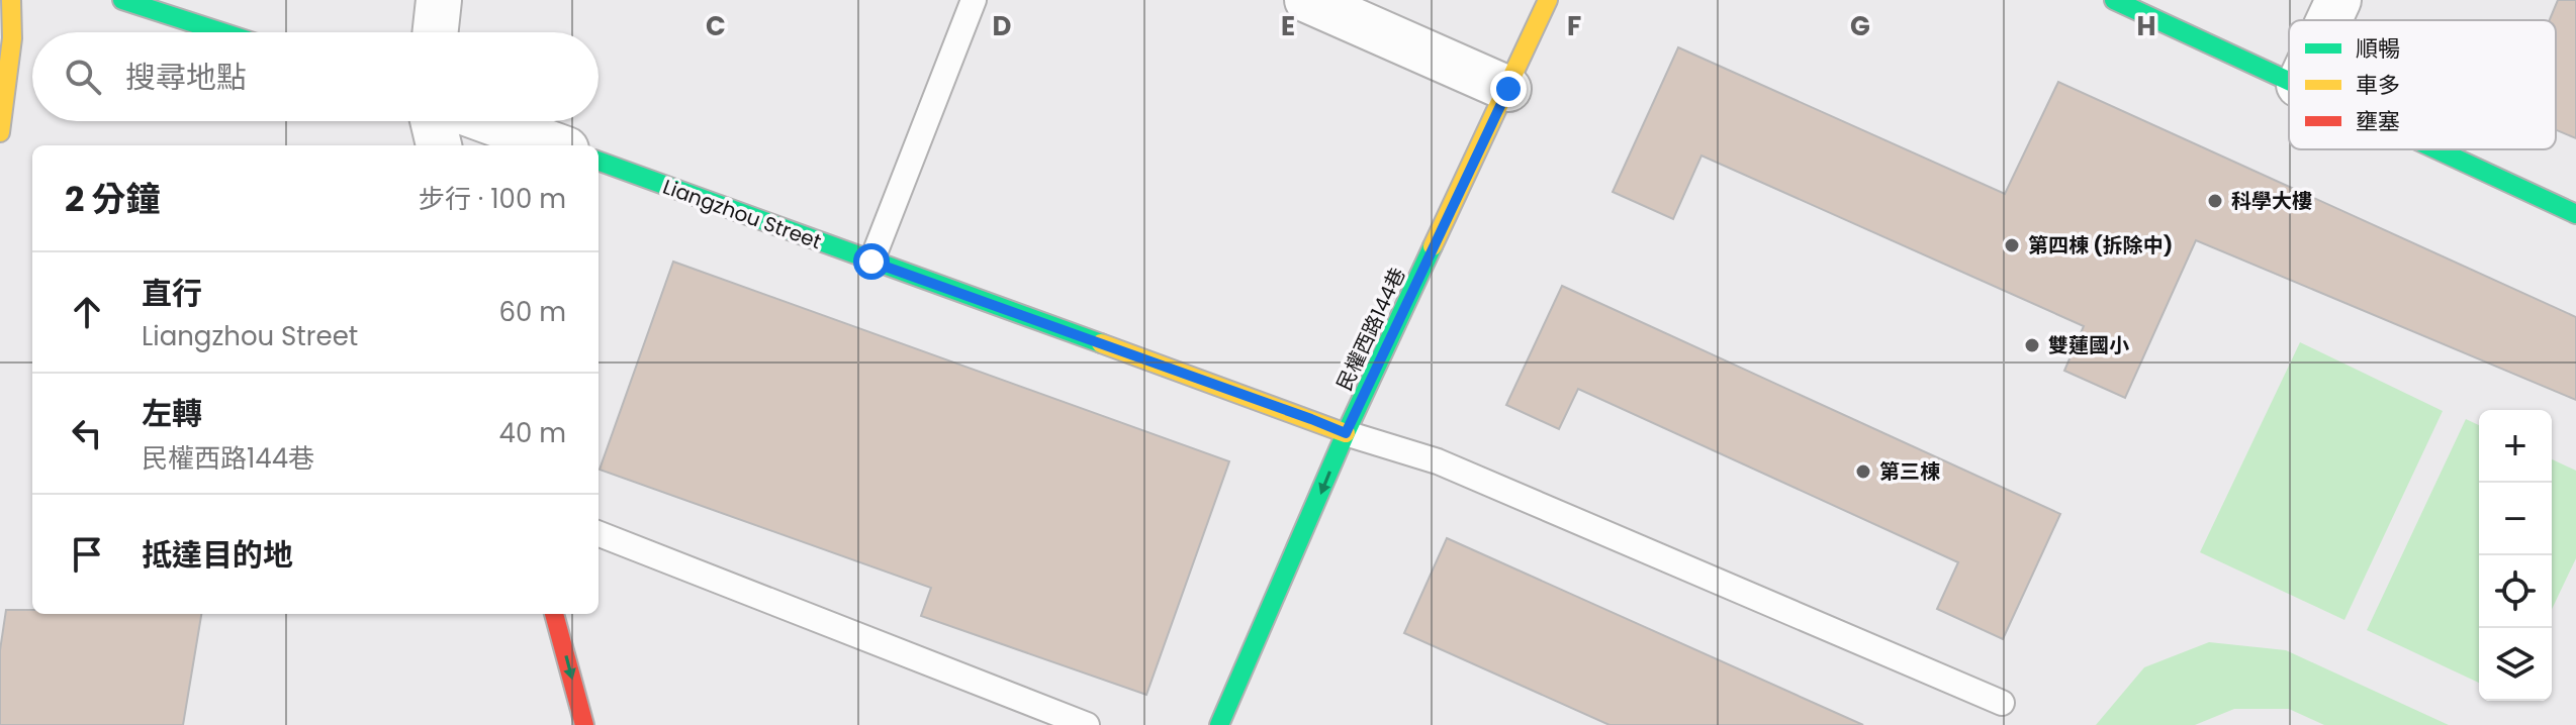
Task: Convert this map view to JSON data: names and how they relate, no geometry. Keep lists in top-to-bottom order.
{
  "streets": {
    "street": ["Liangzhou Street", "民權西路144巷"]
  },
  "crossings": [
    ["Liangzhou Street", "民權西路144巷"]
  ],
  "one_way": ["民權西路144巷"],
  "places": [
    "科學大樓",
    "第四棟 (拆除中)",
    "雙蓮國小",
    "第三棟"
  ],
  "legend": ["順暢", "車多", "壅塞"],
  "page": {
    "search": "搜尋地點",
    "heading": ["2 分鐘", "步行 · 100 m"],
    "list": [
      ["直行", "Liangzhou Street", "60 m"],
      ["左轉", "民權西路144巷", "40 m"],
      "抵達目的地"
    ],
    "map_buttons": ["+", "−"]
  },
  "grid": {
    "columns": [
      "C",
      "D",
      "E",
      "F",
      "G",
      "H"
    ]
  }
}
